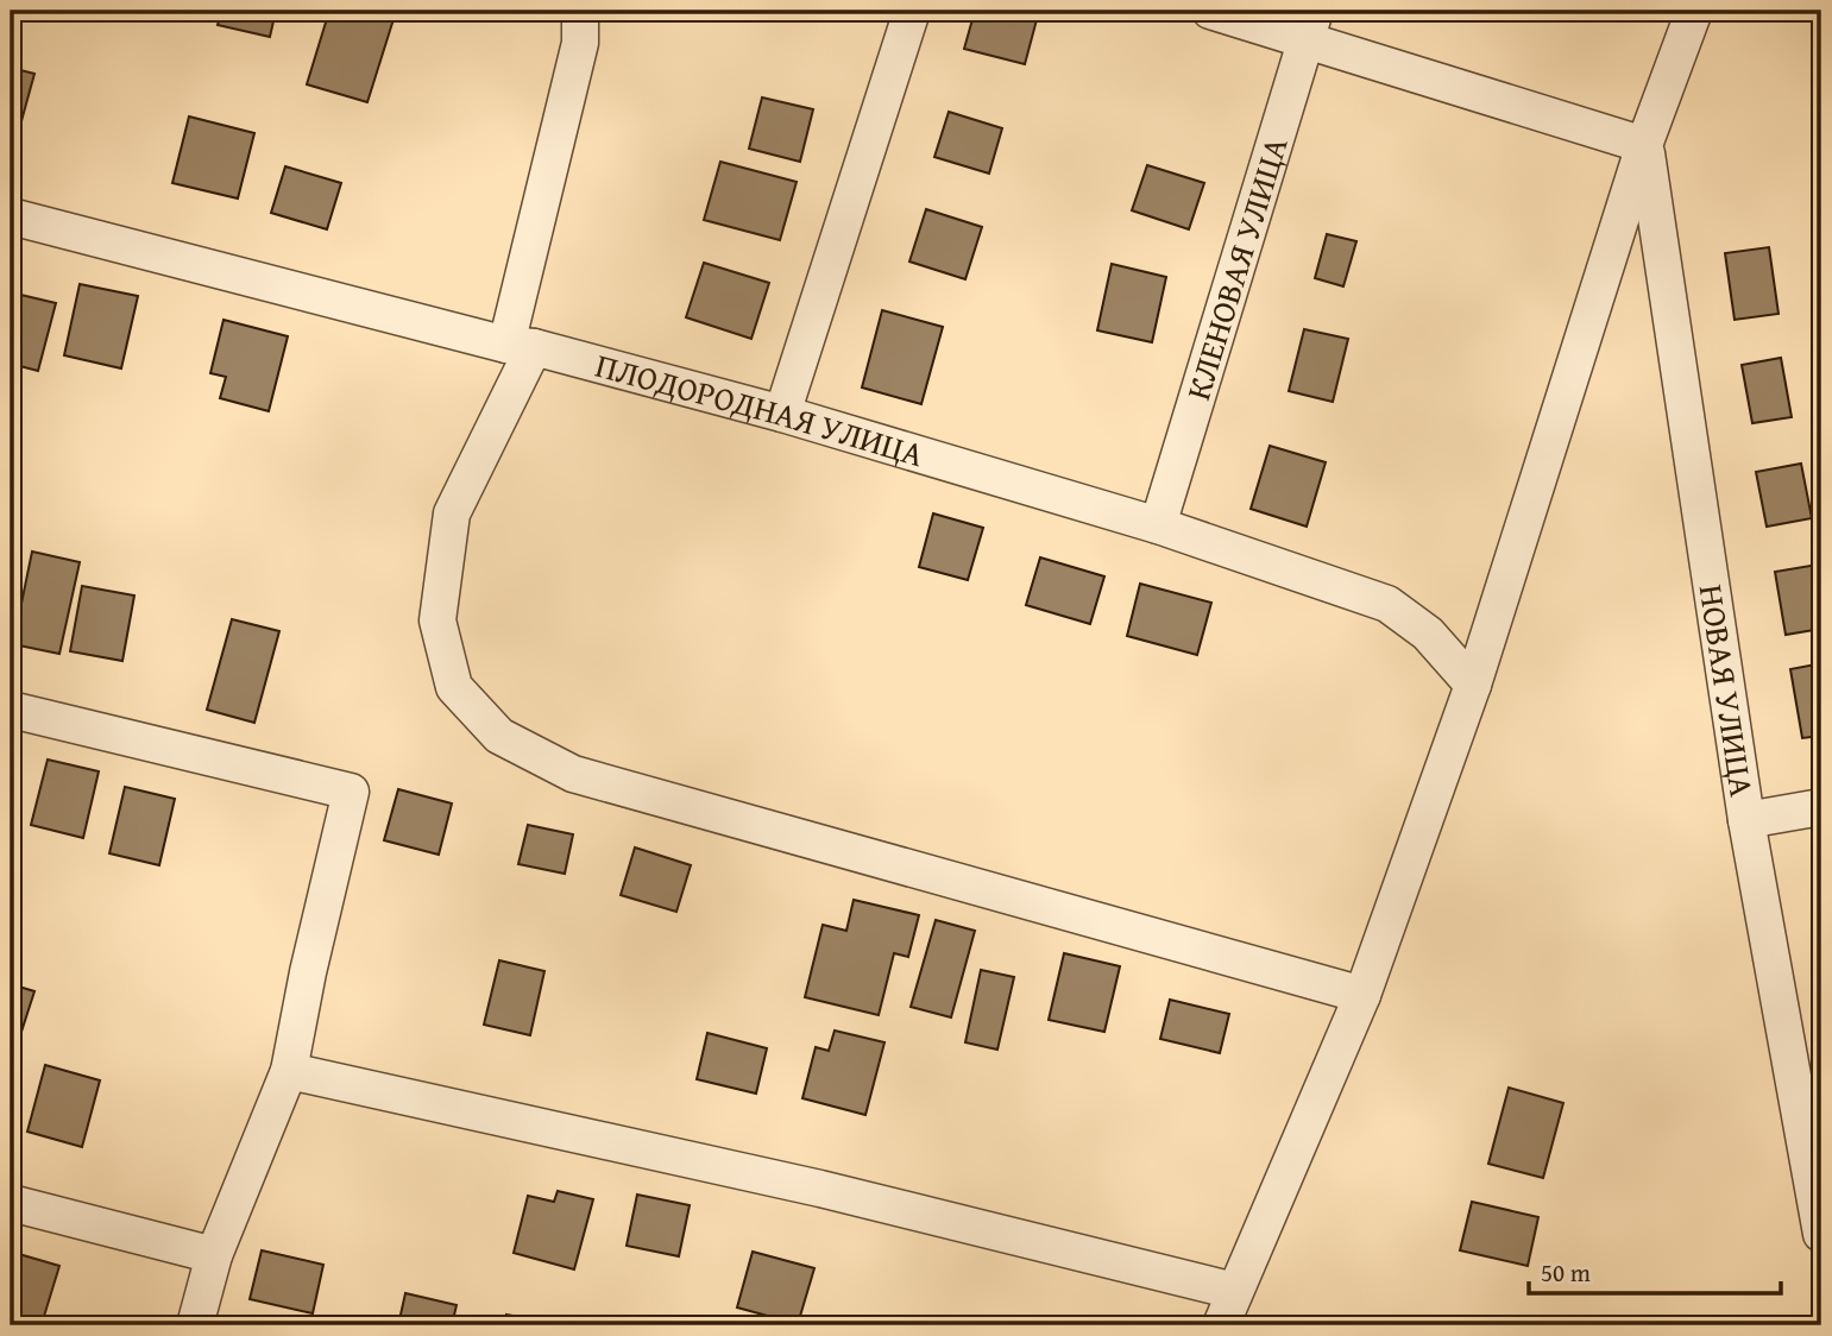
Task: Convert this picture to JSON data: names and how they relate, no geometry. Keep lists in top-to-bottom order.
{
  "streets": {
    "street": ["КЛЕНОВАЯ УЛИЦА", "ПЛОДОРОДНАЯ УЛИЦА", "НОВАЯ УЛИЦА"]
  },
  "crossings": [
    ["КЛЕНОВАЯ УЛИЦА", "ПЛОДОРОДНАЯ УЛИЦА"]
  ],
  "scale_bar": "50 m"
}
